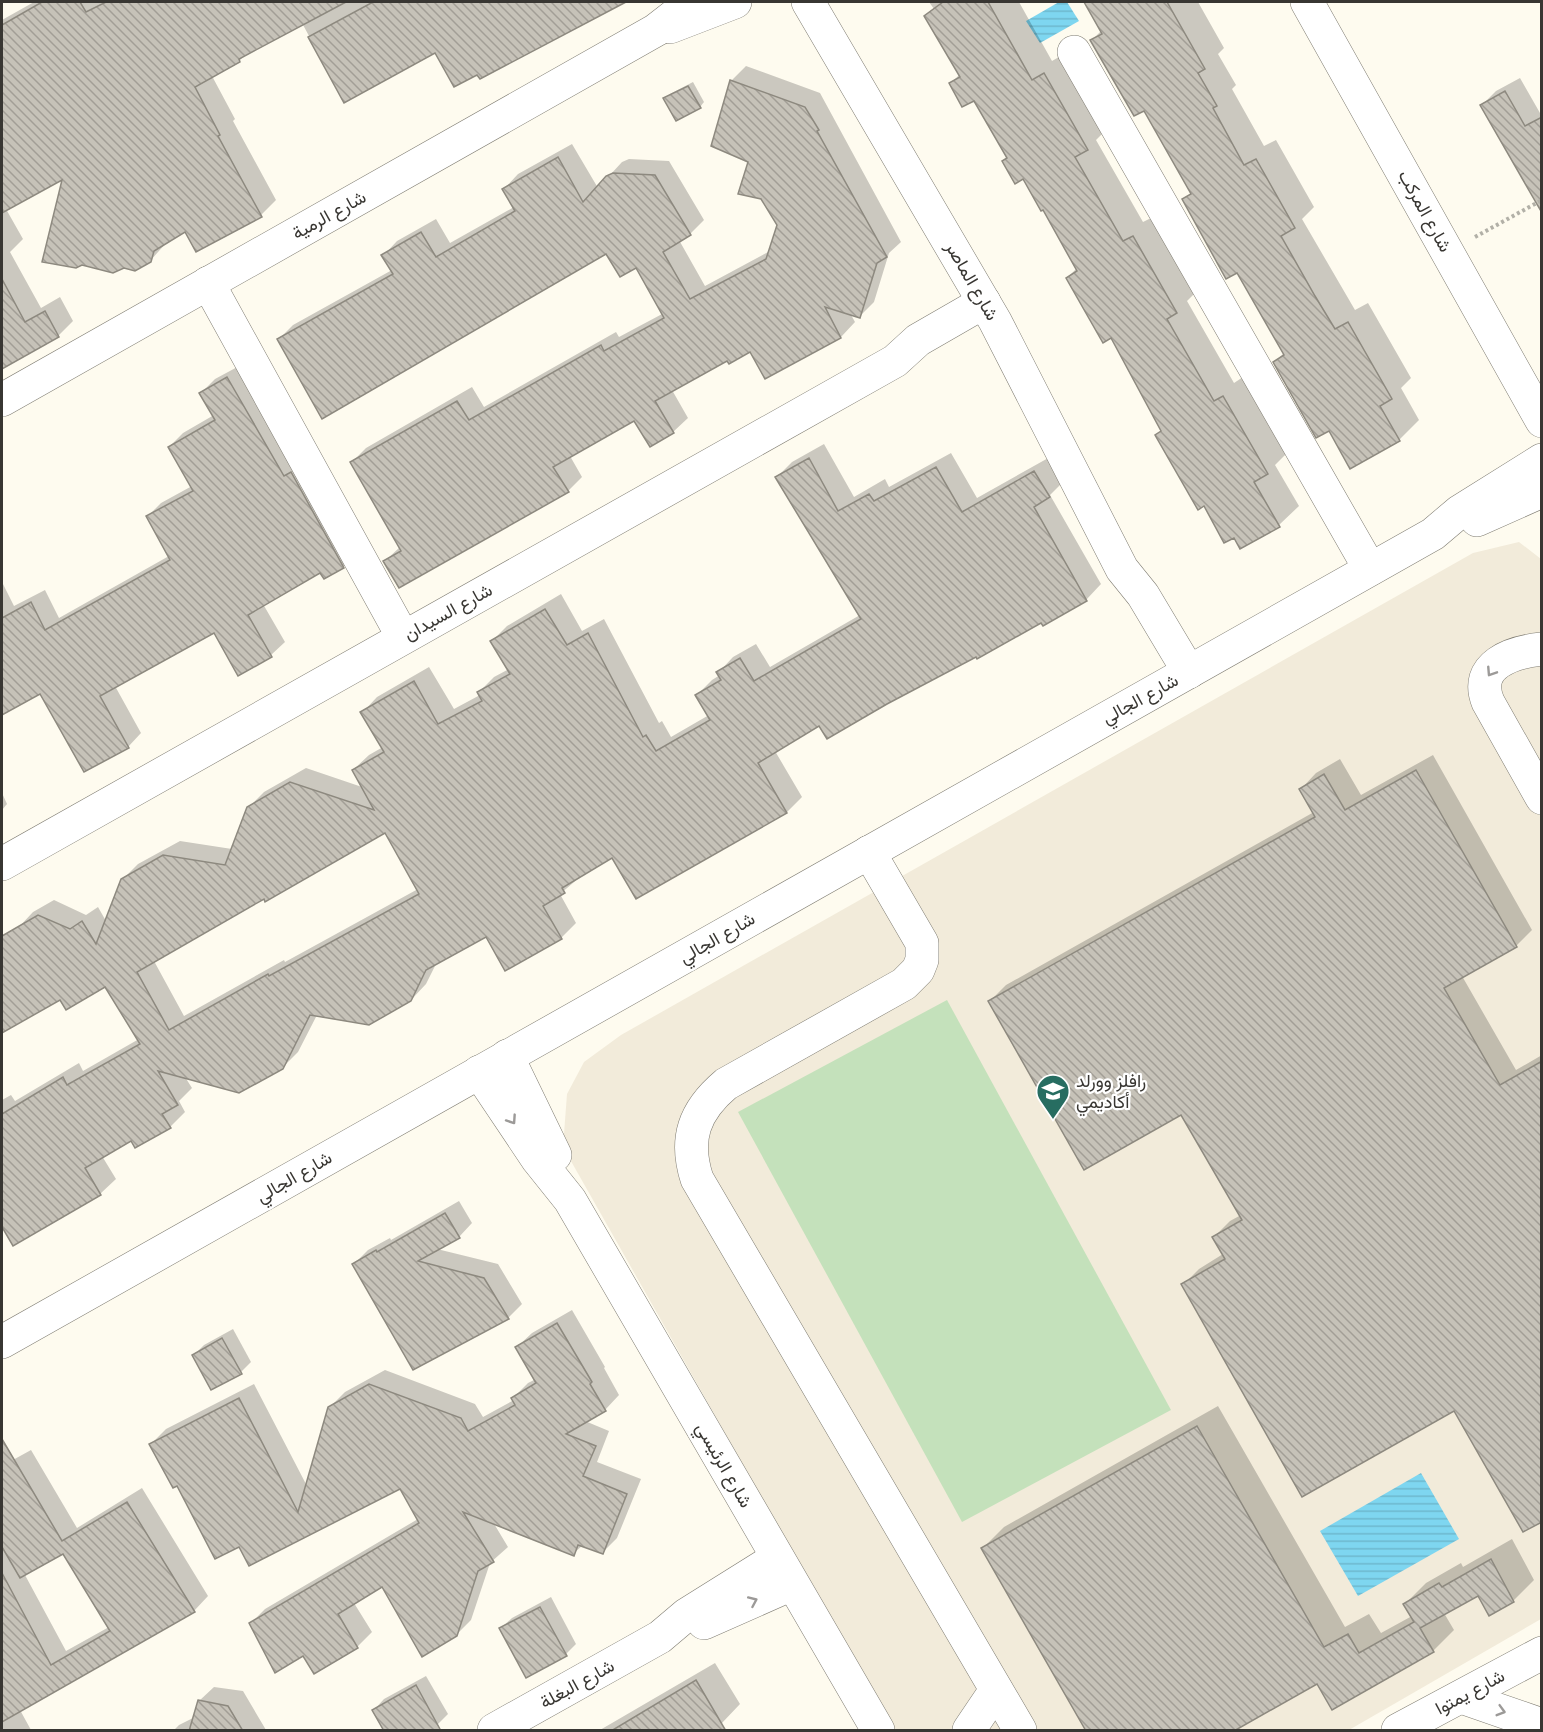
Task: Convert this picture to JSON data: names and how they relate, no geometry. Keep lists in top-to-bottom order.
{
  "streets": {
    "street": [
      "شارع المركب",
      "شارع الرمية",
      "شارع الماصر",
      "شارع السيدان",
      "شارع الجالي",
      "شارع الرئيسي",
      "شارع البغلة",
      "شارع يمتوا"
    ]
  },
  "crossings": [
    ["شارع الماصر", "شارع السيدان"],
    ["شارع الماصر", "شارع الجالي"],
    ["شارع الجالي", "شارع الرئيسي"],
    ["شارع الرئيسي", "شارع البغلة"]
  ],
  "places": {
    "school or university": ["رافلز وورلد أكاديمي"]
  }
}
